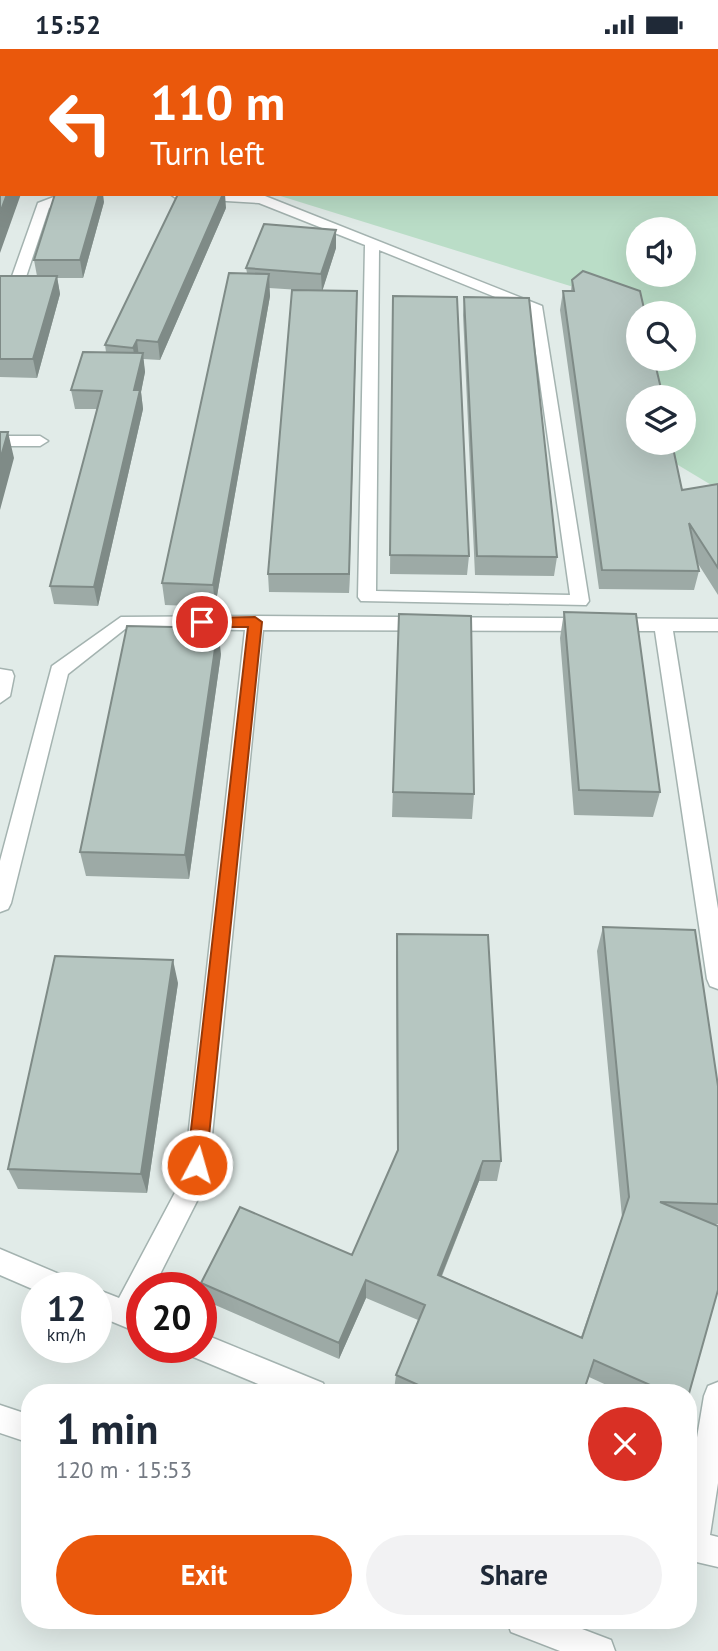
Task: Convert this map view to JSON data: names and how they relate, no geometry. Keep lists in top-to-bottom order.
{
  "page": {
    "status": "15:52",
    "turn": ["110 m", "Turn left"],
    "speed": "12 km/h",
    "limit": "20",
    "heading": ["1 min", "120 m · 15:53"],
    "buttons": ["Exit", "Share"]
  }
}
